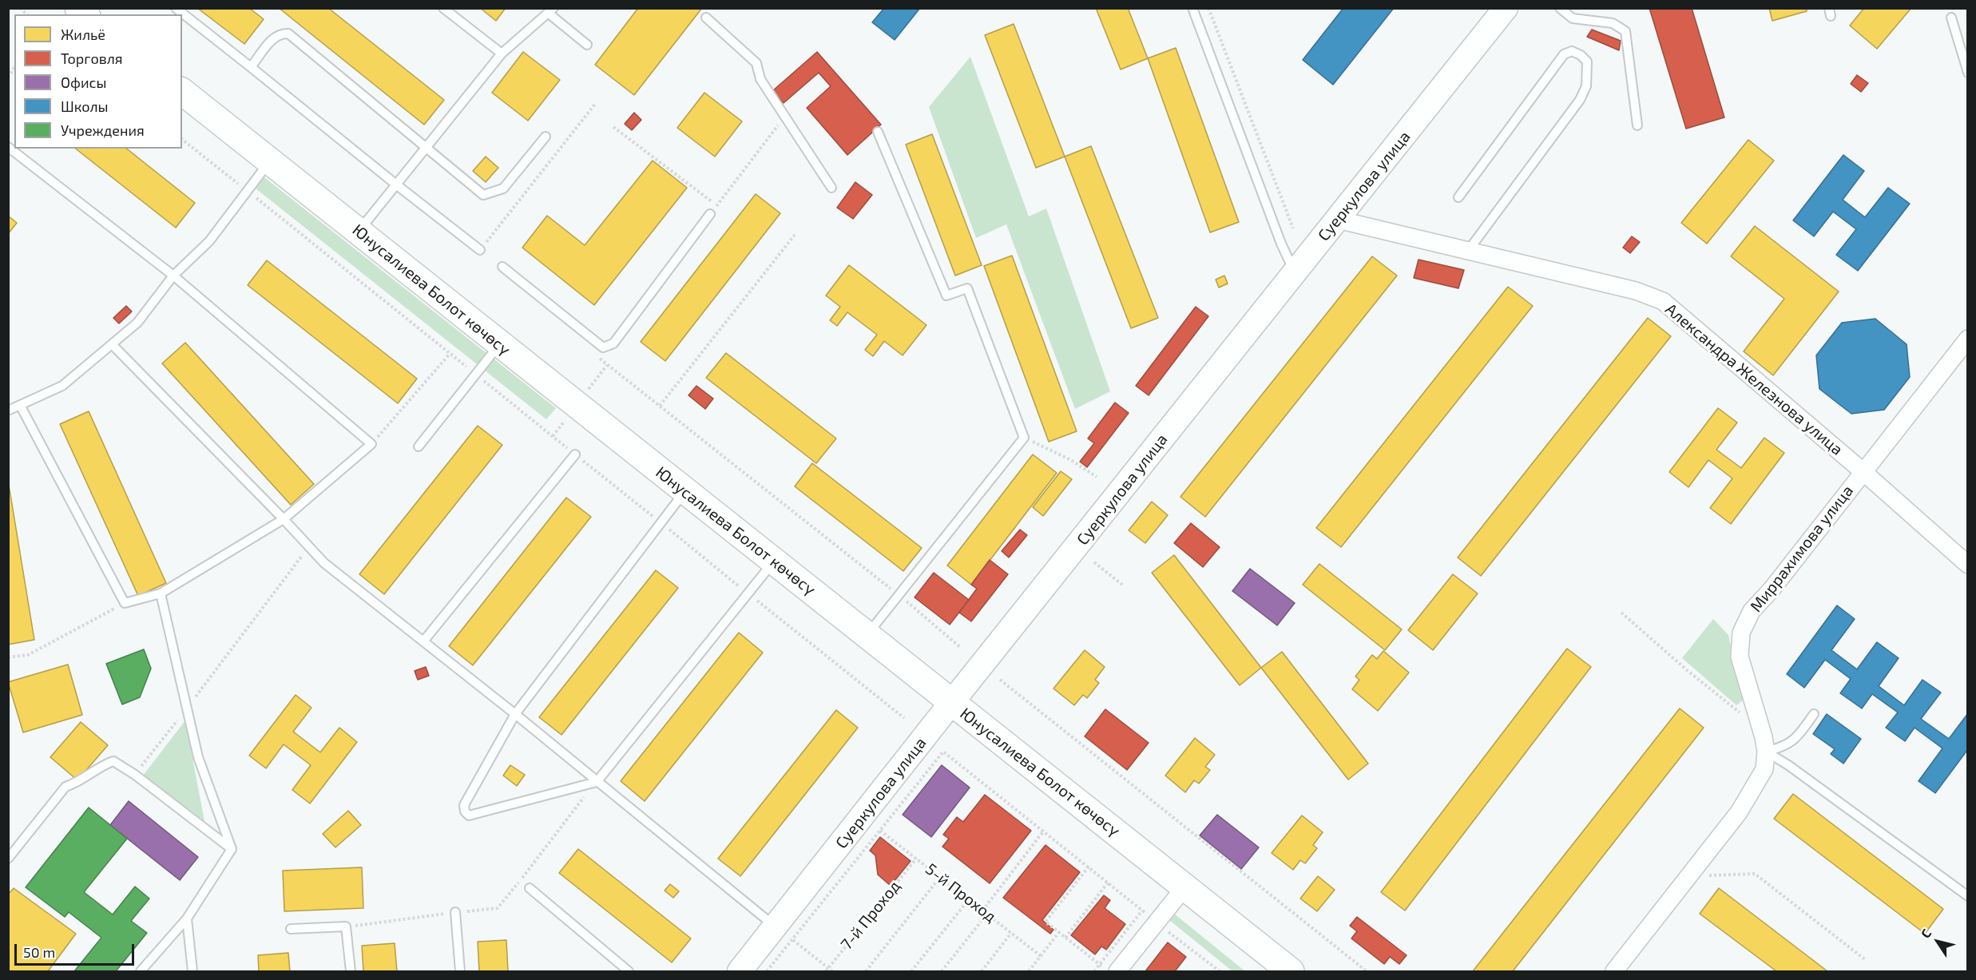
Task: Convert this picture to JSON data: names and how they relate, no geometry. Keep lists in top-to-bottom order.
{
  "streets": {
    "main road": ["Суеркулова улица", "Юнусалиева Болот көчөсү"],
    "street": ["Александра Железнова улица", "Миррахимова улица"],
    "path": ["5-й Проход", "7-й Проход"]
  },
  "crossings": [
    ["Суеркулова улица", "Юнусалиева Болот көчөсү"],
    ["Суеркулова улица", "Александра Железнова улица"],
    ["Александра Железнова улица", "Миррахимова улица"],
    ["5-й Проход", "7-й Проход"]
  ],
  "legend": [
    "Жильё",
    "Торговля",
    "Офисы",
    "Школы",
    "Учреждения"
  ],
  "scale_bar": "50 m",
  "north": "top left"
}
